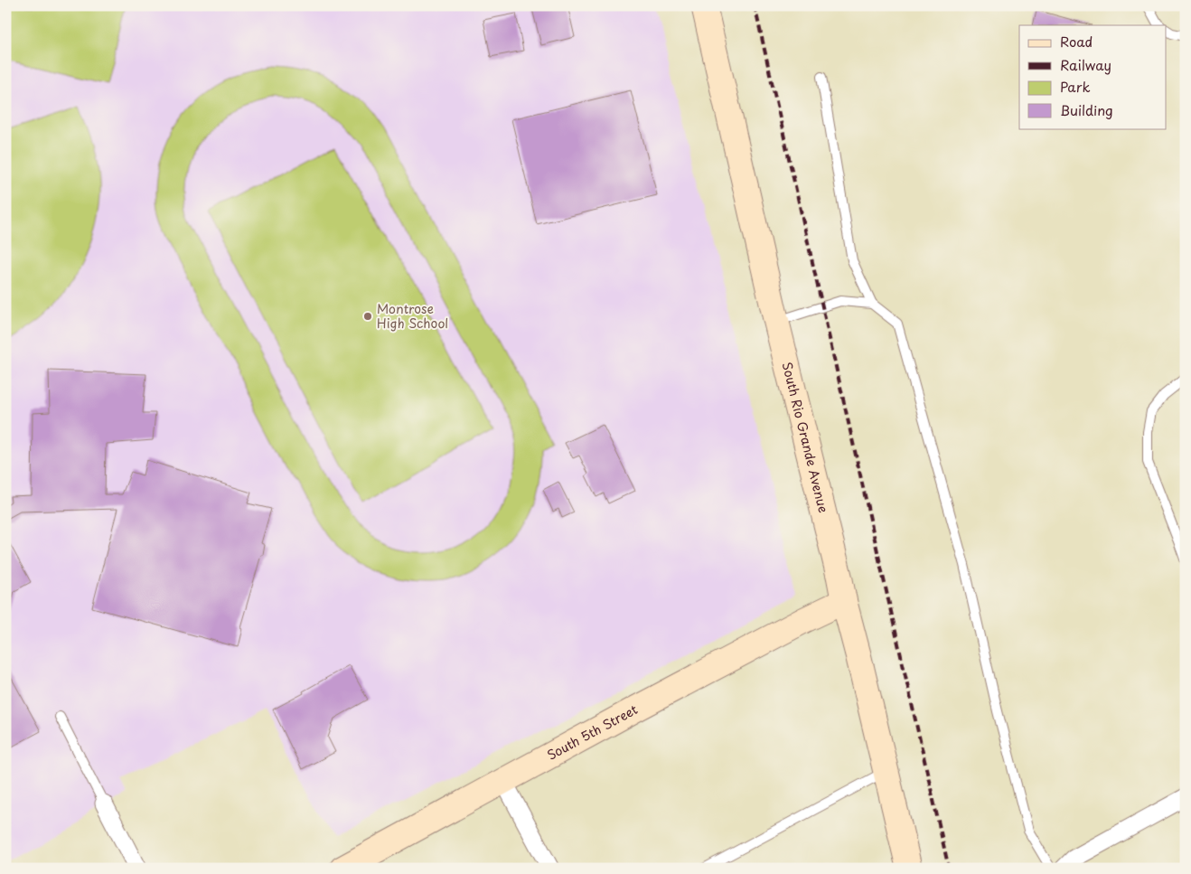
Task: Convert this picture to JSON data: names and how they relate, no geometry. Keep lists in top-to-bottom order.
{
  "streets": {
    "street": ["South Rio Grande Avenue", "South 5th Street"]
  },
  "crossings": [
    ["South Rio Grande Avenue", "South 5th Street"]
  ],
  "places": ["Montrose High School"],
  "legend": [
    "Road",
    "Railway",
    "Park",
    "Building"
  ]
}
